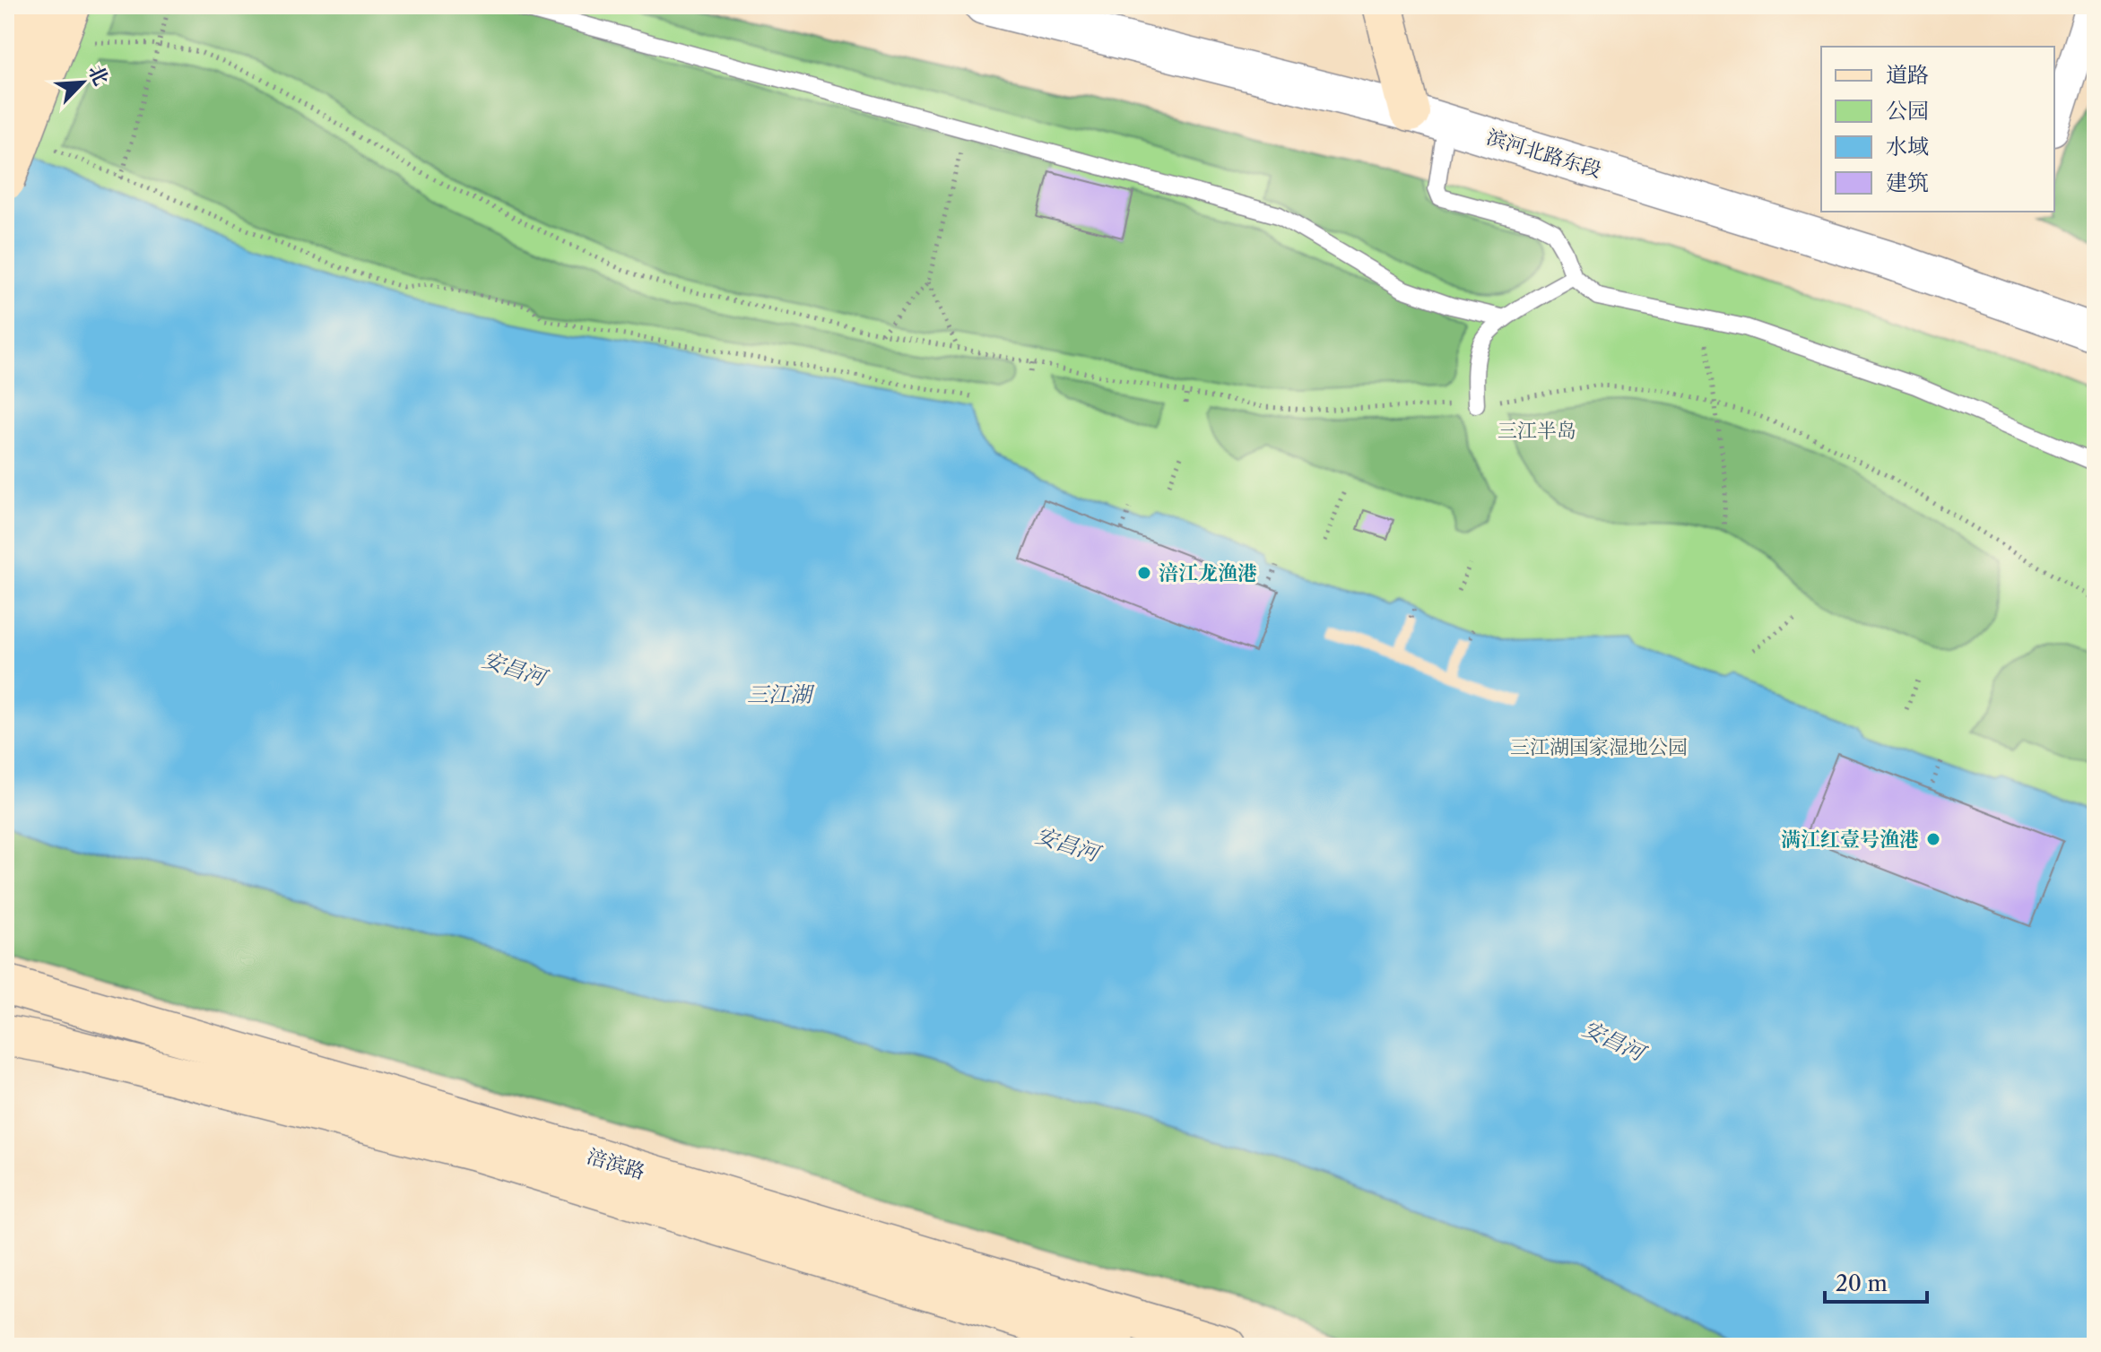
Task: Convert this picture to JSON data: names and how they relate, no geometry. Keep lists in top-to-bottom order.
{
  "streets": {
    "main road": ["涪滨路"],
    "street": ["滨河北路东段"]
  },
  "water": ["安昌河", "三江湖"],
  "parks": ["三江半岛", "三江湖国家湿地公园"],
  "places": ["涪江龙渔港", "满江红壹号渔港"],
  "legend": [
    "道路",
    "公园",
    "水域",
    "建筑"
  ],
  "scale_bar": "20 m",
  "north": "top right"
}
